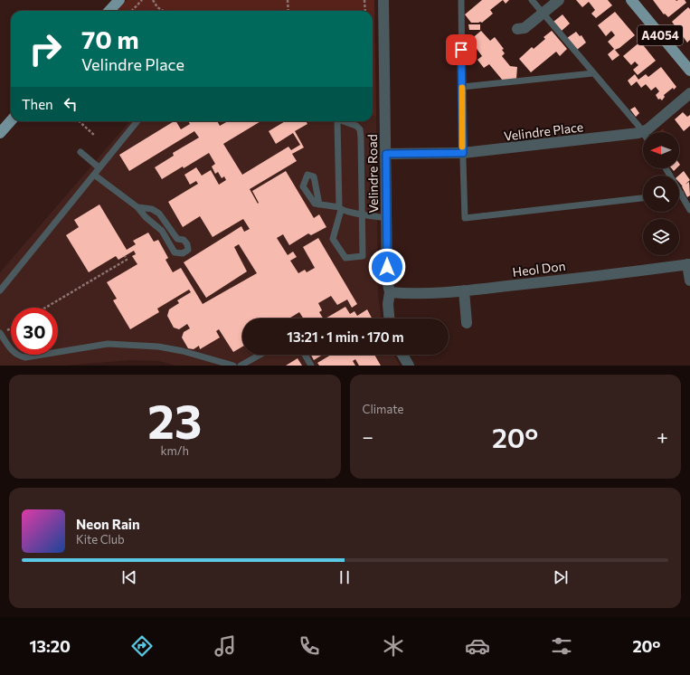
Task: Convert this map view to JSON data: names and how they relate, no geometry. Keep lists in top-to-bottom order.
{
  "streets": {
    "main road": ["A4054"],
    "street": ["Velindre Place", "Velindre Road", "Heol Don"]
  },
  "crossings": [
    ["Velindre Place", "Velindre Road"],
    ["Velindre Road", "Heol Don"]
  ],
  "north": "left",
  "page": {
    "turn": ["70 m", "Velindre Place"],
    "then": "Then",
    "limit": "30",
    "trip": "13:21 · 1 min · 170 m",
    "tile": [
      ["23", "km/h"],
      "Climate"
    ],
    "heat": ["−", "20°", "+"],
    "song": ["Neon Rain", "Kite Club"],
    "tabs": ["13:20", "20°"]
  }
}
